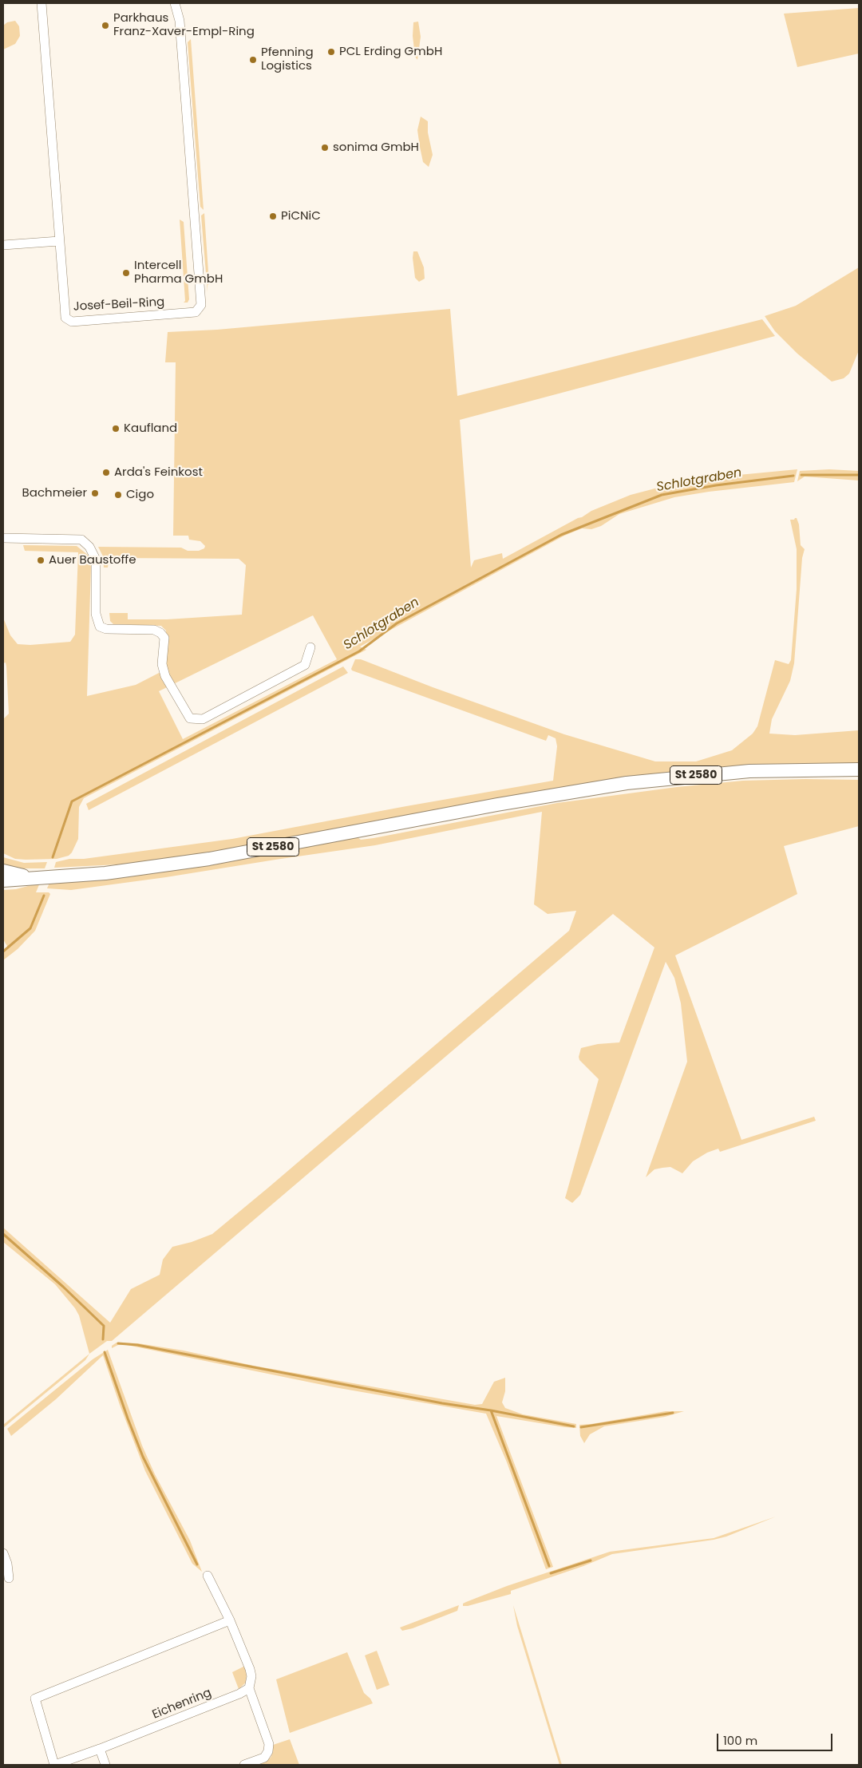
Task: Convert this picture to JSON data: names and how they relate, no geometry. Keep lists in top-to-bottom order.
{
  "streets": {
    "highway": ["St 2580"],
    "street": ["Josef-Beil-Ring", "Eichenring"]
  },
  "water": ["Schlotgraben"],
  "places": [
    "Parkhaus Franz-Xaver-Empl-Ring",
    "PCL Erding GmbH",
    "Pfenning Logistics",
    "sonima GmbH",
    "PiCNiC",
    "Intercell Pharma GmbH",
    "Kaufland",
    "Arda's Feinkost",
    "Bachmeier",
    "Cigo",
    "Auer Baustoffe"
  ],
  "scale_bar": "100 m"
}
